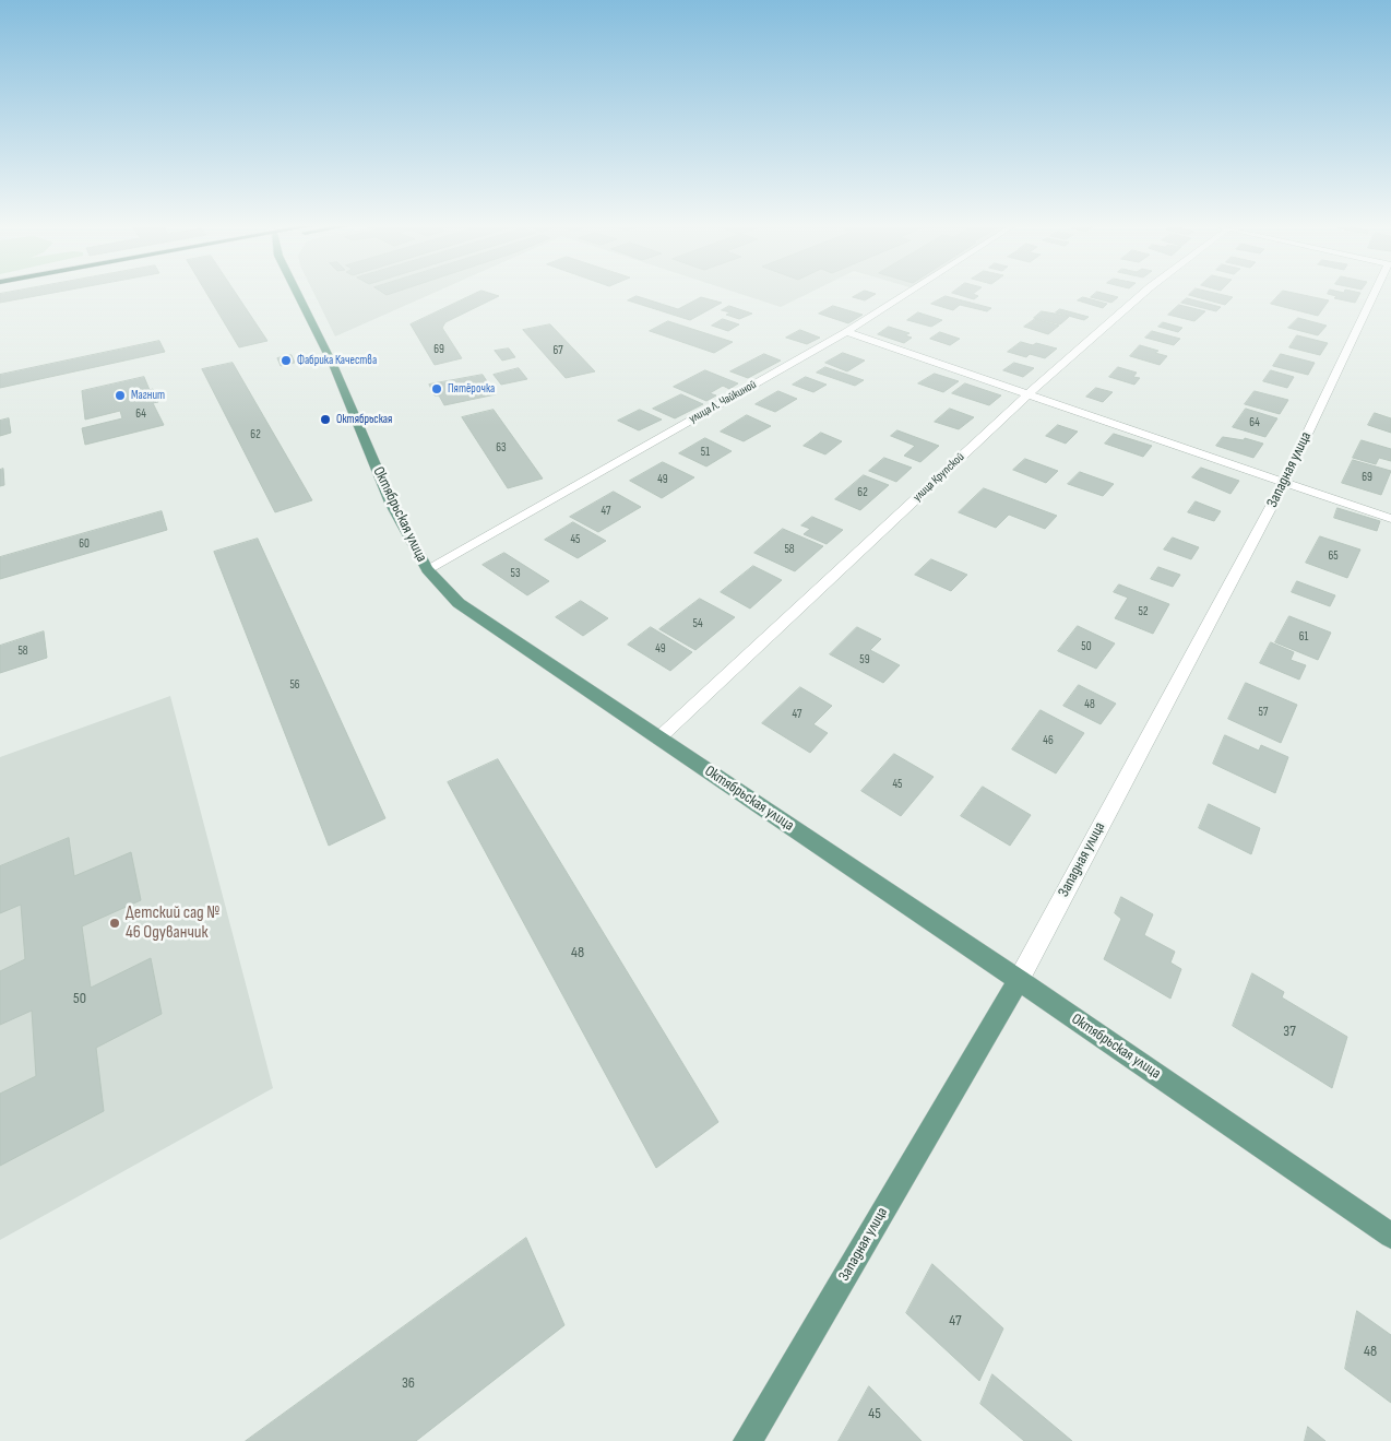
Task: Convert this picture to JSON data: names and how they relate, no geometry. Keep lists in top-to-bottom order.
{
  "streets": {
    "main road": ["Западная улица", "Октябрьская улица"],
    "street": ["улица Л. Чайкиной", "улица Крупской"]
  },
  "crossings": [
    ["улица Л. Чайкиной", "Октябрьская улица"],
    ["Западная улица", "Октябрьская улица"],
    ["улица Крупской", "Октябрьская улица"]
  ],
  "places": [
    "Фабрика Качества",
    "Пятёрочка",
    "Магнит",
    "Октябрьская",
    "Детский сад № 46 Одуванчик"
  ],
  "house_numbers": [
    "69",
    "67",
    "64",
    "64",
    "62",
    "63",
    "51",
    "69",
    "49",
    "62",
    "47",
    "45",
    "60",
    "58",
    "65",
    "53",
    "52",
    "54",
    "61",
    "50",
    "49",
    "58",
    "59",
    "56",
    "48",
    "57",
    "47",
    "46",
    "45",
    "48",
    "50",
    "37",
    "47",
    "48",
    "36",
    "45"
  ]
}
